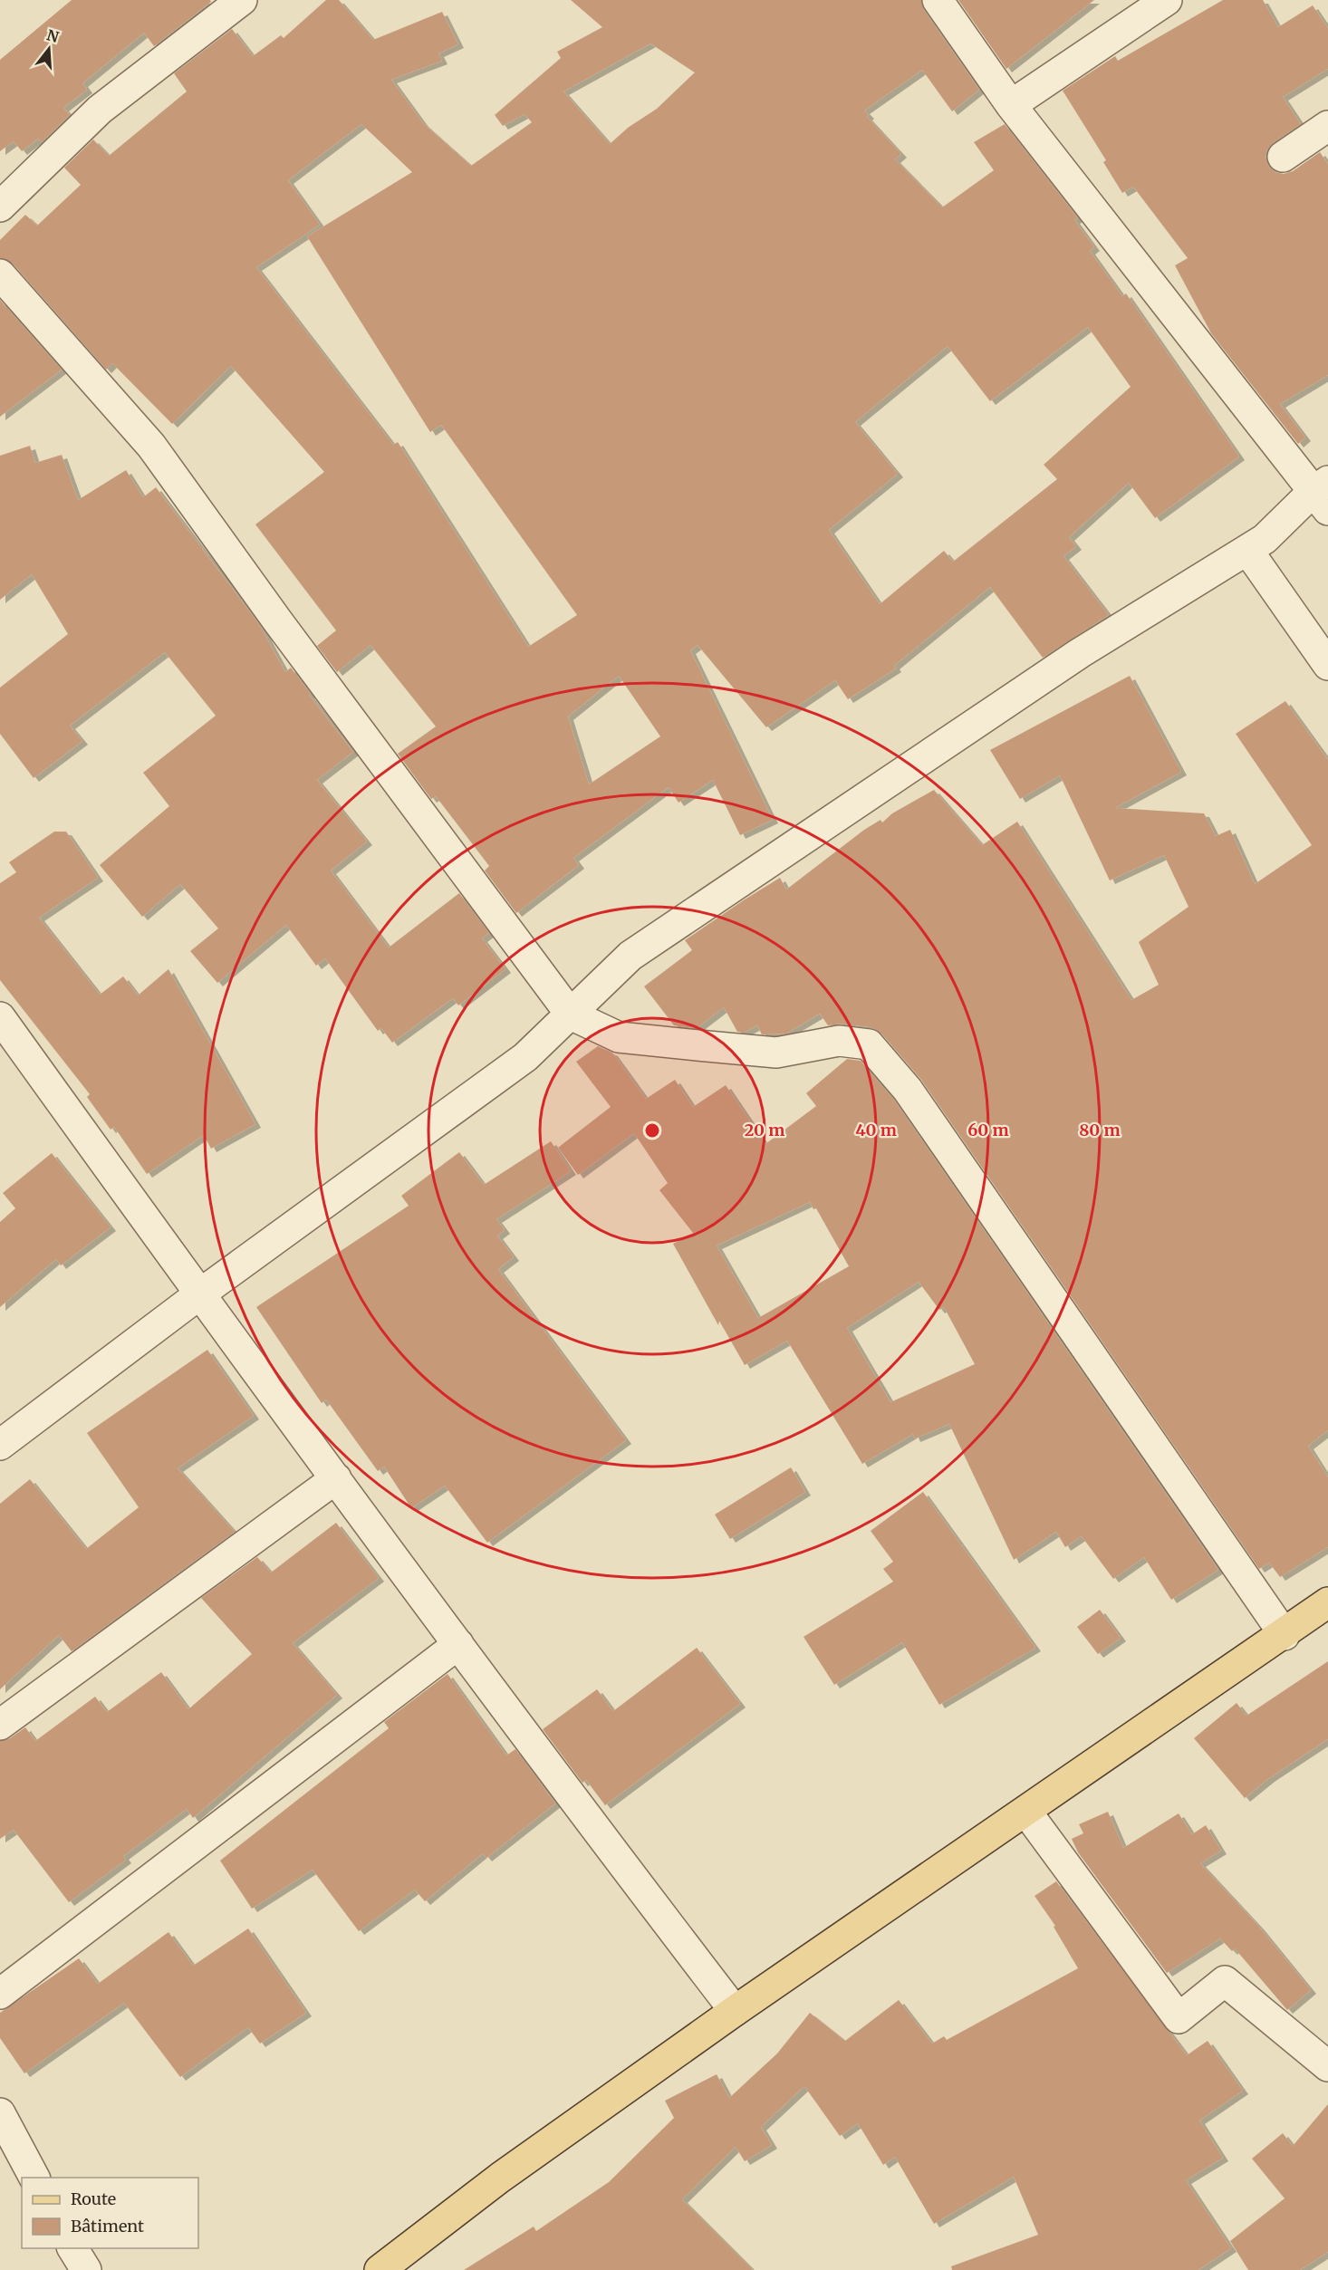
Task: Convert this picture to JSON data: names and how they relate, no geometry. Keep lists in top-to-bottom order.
{
  "legend": ["Route", "Bâtiment"],
  "north": "top",
  "rings": [
    "20 m",
    "40 m",
    "60 m",
    "80 m"
  ]
}
